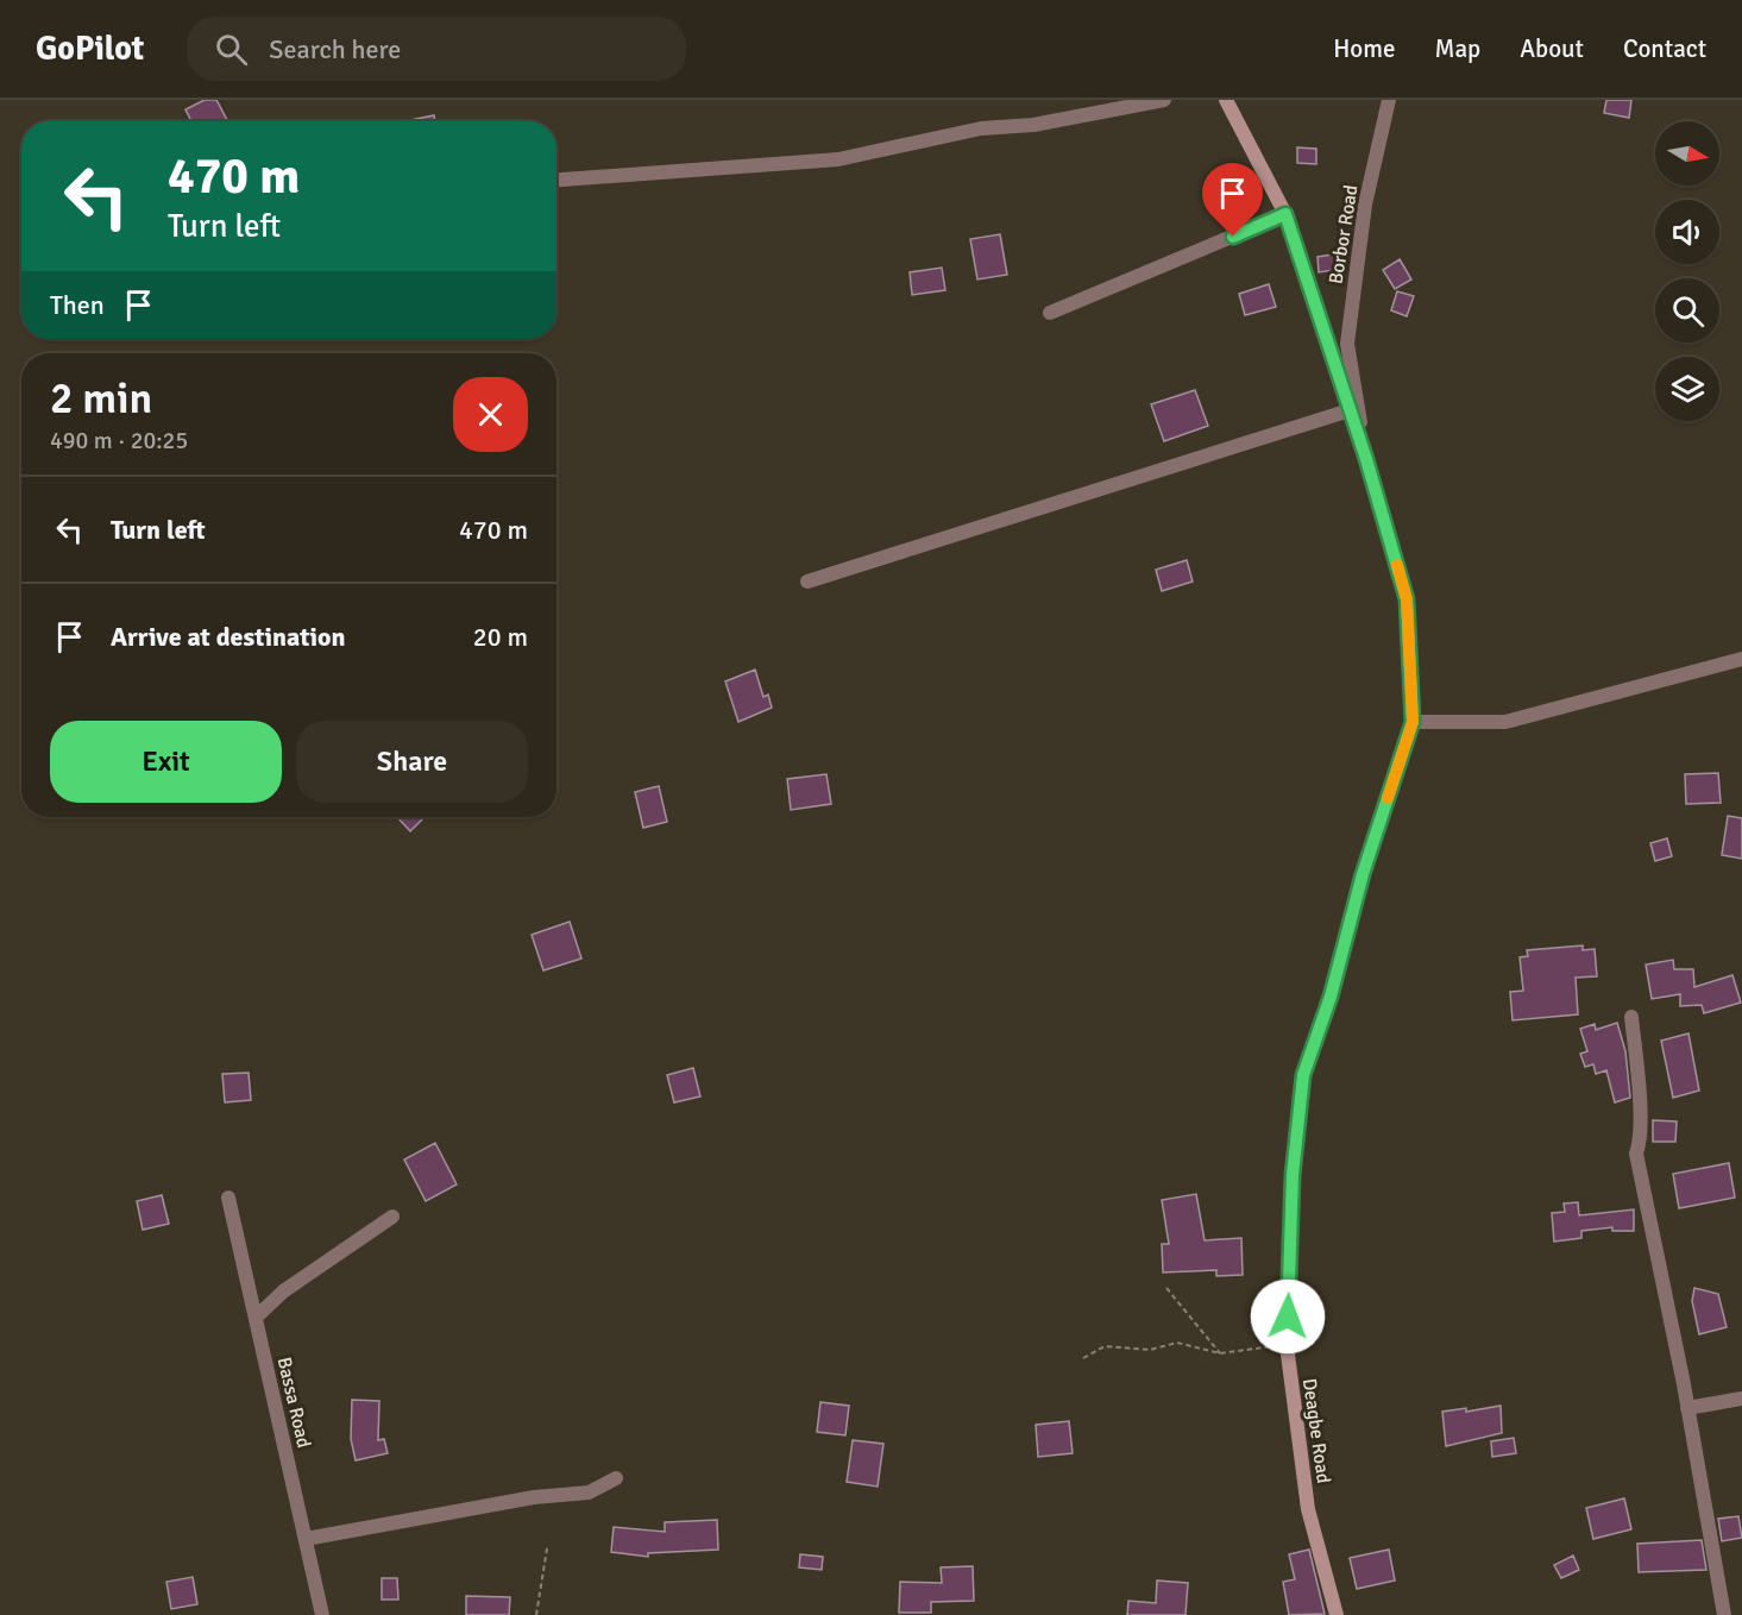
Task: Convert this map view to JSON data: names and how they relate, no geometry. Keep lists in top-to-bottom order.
{
  "streets": {
    "street": ["Borbor Road", "Bassa Road", "Deagbe Road"]
  },
  "crossings": [
    ["Borbor Road", "Deagbe Road"]
  ],
  "north": "right",
  "page": {
    "header": "GoPilot",
    "search": "Search here",
    "nav": [
      "Home",
      "Map",
      "About",
      "Contact"
    ],
    "turn": ["470 m", "Turn left"],
    "then": "Then",
    "heading": ["2 min", "490 m · 20:25"],
    "list": [
      {
        "name": "Turn left",
        "value": "470 m"
      },
      {
        "name": "Arrive at destination",
        "value": "20 m"
      }
    ],
    "buttons": ["Exit", "Share"]
  }
}
